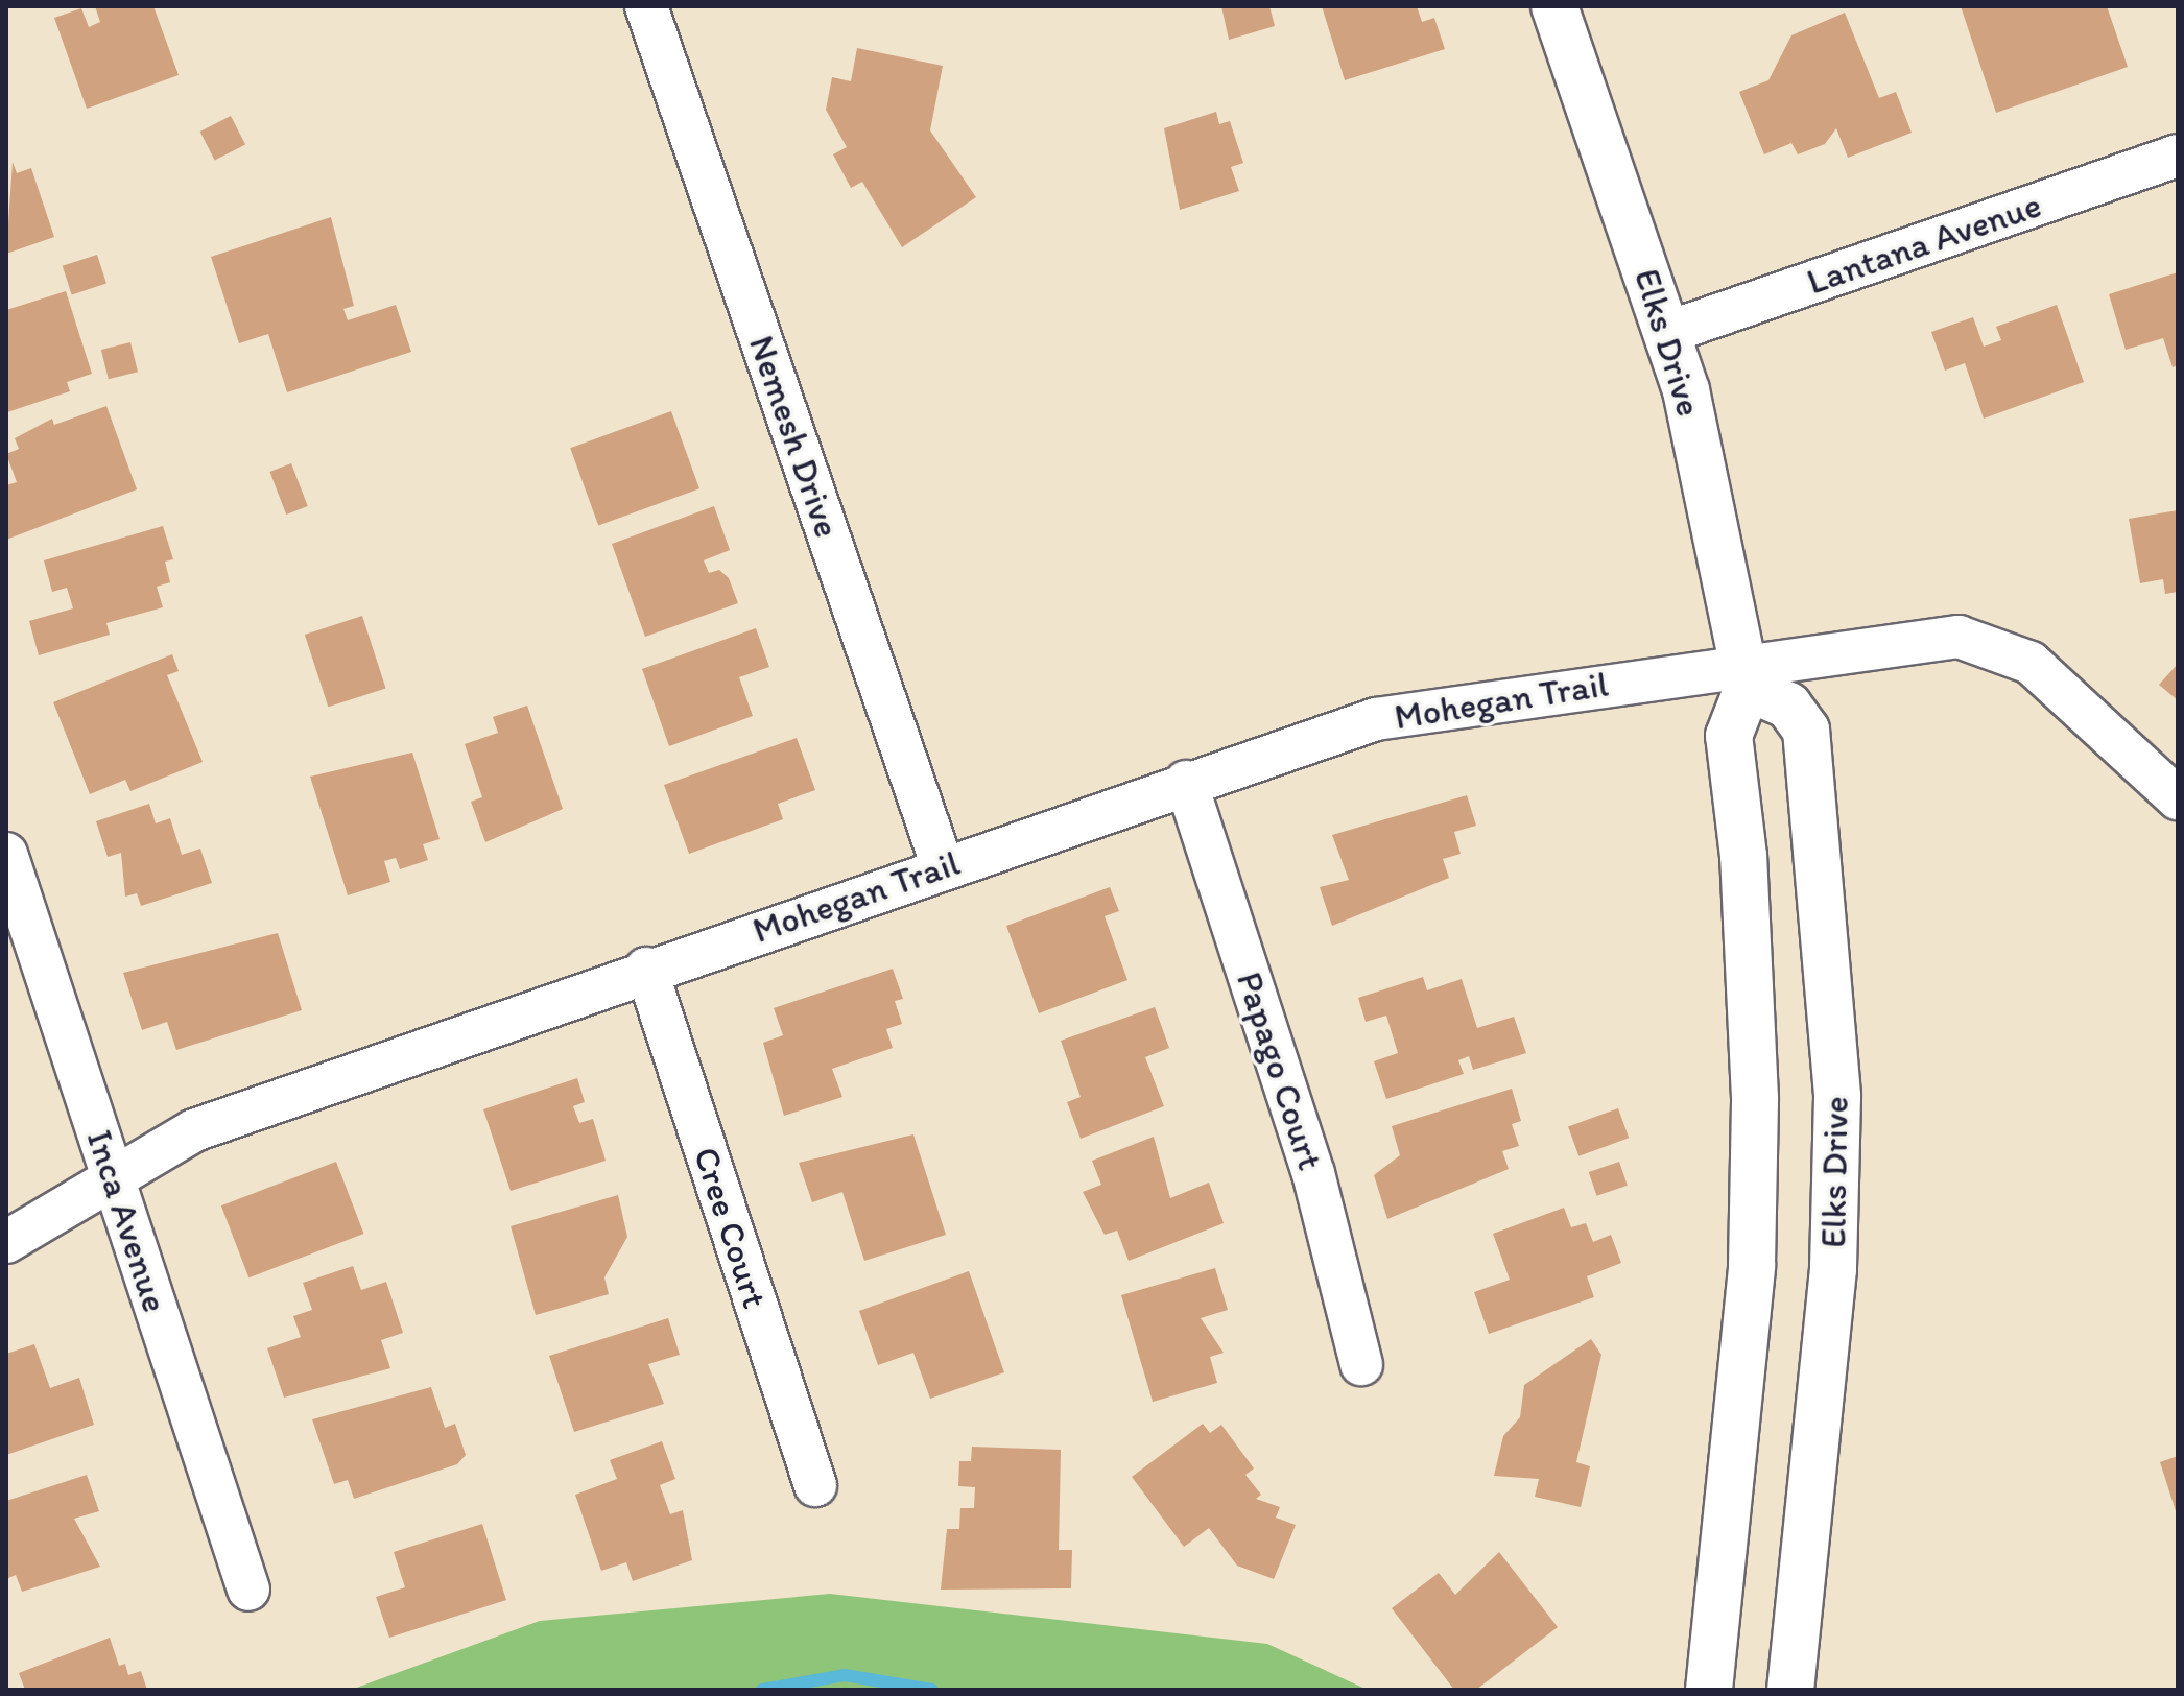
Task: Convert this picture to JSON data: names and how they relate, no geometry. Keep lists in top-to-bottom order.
{
  "streets": {
    "main road": ["Elks Drive"],
    "street": [
      "Lantana Avenue",
      "Nemesh Drive",
      "Mohegan Trail",
      "Papago Court",
      "Inca Avenue",
      "Cree Court"
    ]
  },
  "crossings": [
    ["Lantana Avenue", "Elks Drive"],
    ["Elks Drive", "Mohegan Trail"],
    ["Nemesh Drive", "Mohegan Trail"],
    ["Mohegan Trail", "Papago Court"],
    ["Mohegan Trail", "Inca Avenue"],
    ["Mohegan Trail", "Cree Court"]
  ]
}
